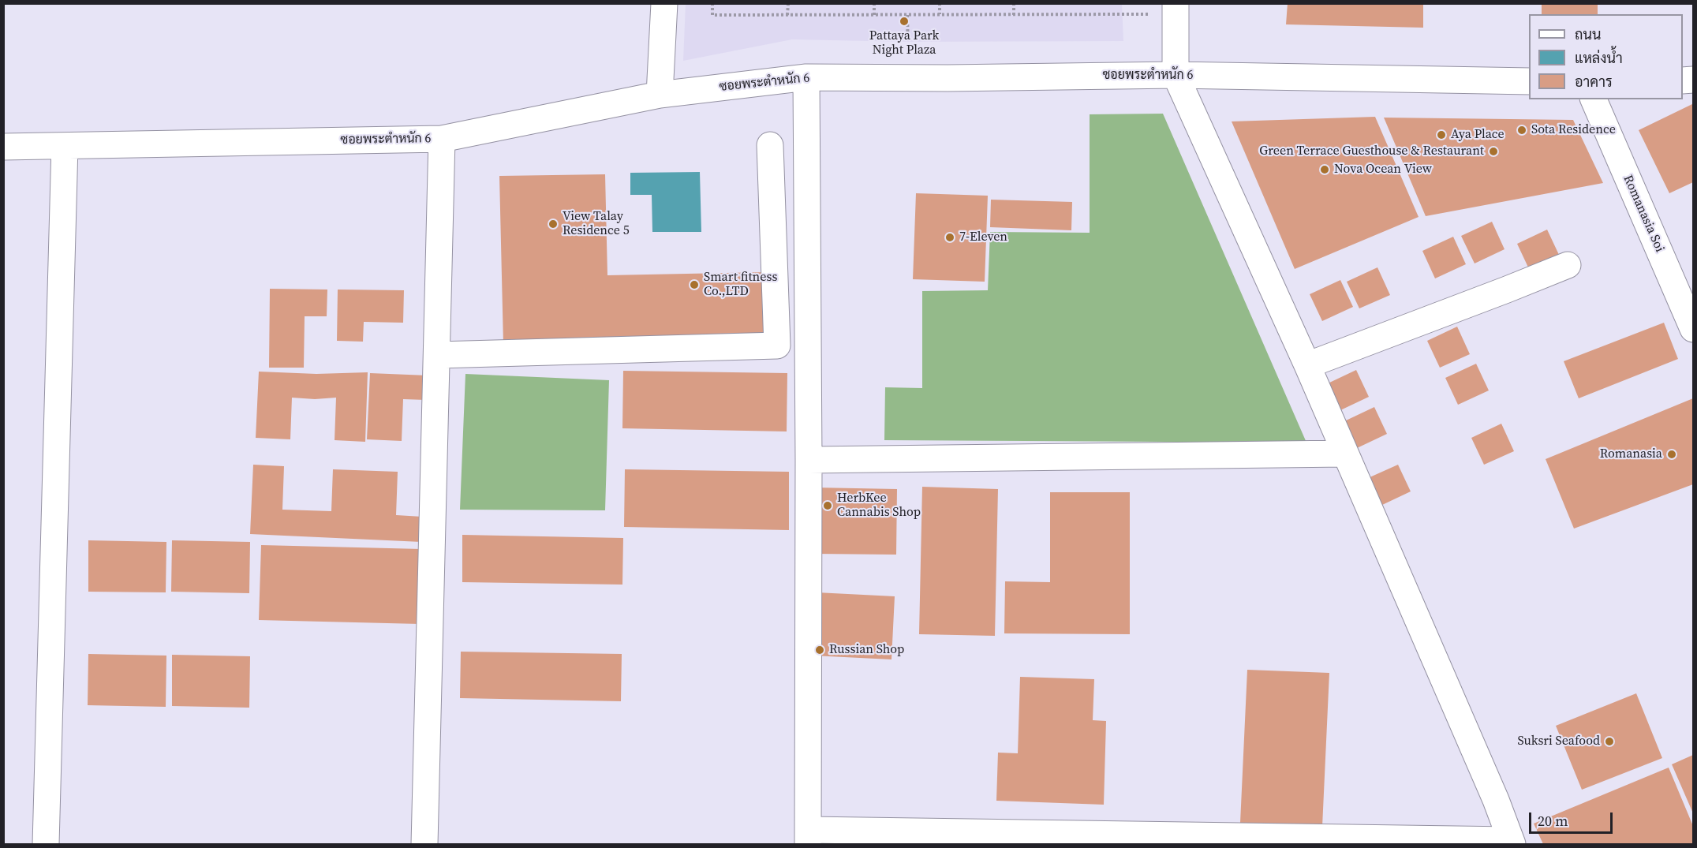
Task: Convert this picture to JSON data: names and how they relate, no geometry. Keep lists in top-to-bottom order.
{
  "streets": {
    "street": ["ซอยพระตำหนัก 6", "Romanasia Soi"]
  },
  "places": [
    "Pattaya Park Night Plaza",
    "Sota Residence",
    "Aya Place",
    "Green Terrace Guesthouse & Restaurant",
    "Nova Ocean View",
    "View Talay Residence 5",
    "7-Eleven",
    "Smart fitness Co.,LTD",
    "Romanasia",
    "HerbKee Cannabis Shop",
    "Russian Shop",
    "Suksri Seafood"
  ],
  "legend": ["ถนน", "แหล่งน้ำ", "อาคาร"],
  "scale_bar": "20 m"
}
